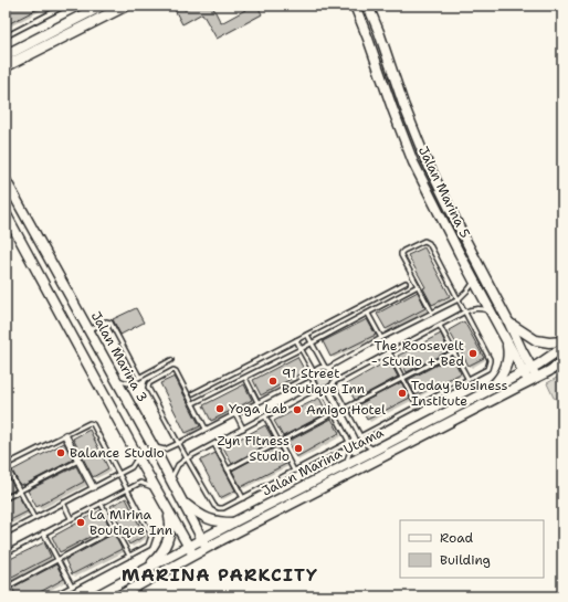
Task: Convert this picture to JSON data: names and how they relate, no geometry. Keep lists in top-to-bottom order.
{
  "streets": {
    "street": ["Jalan Marina 5", "Jalan Marina 3", "Jalan Marina Utama"]
  },
  "crossings": [
    ["Jalan Marina 5", "Jalan Marina Utama"],
    ["Jalan Marina 3", "Jalan Marina Utama"]
  ],
  "districts": ["MARINA PARKCITY"],
  "places": [
    "The Roosevelt - Studio + Bed",
    "91 Street Boutique Inn",
    "Today Business Institute",
    "Yoga Lab",
    "Amigo Hotel",
    "Zyn Fitness Studio",
    "Balance Studio",
    "La Mirina Boutique Inn"
  ],
  "legend": ["Road", "Building"]
}
